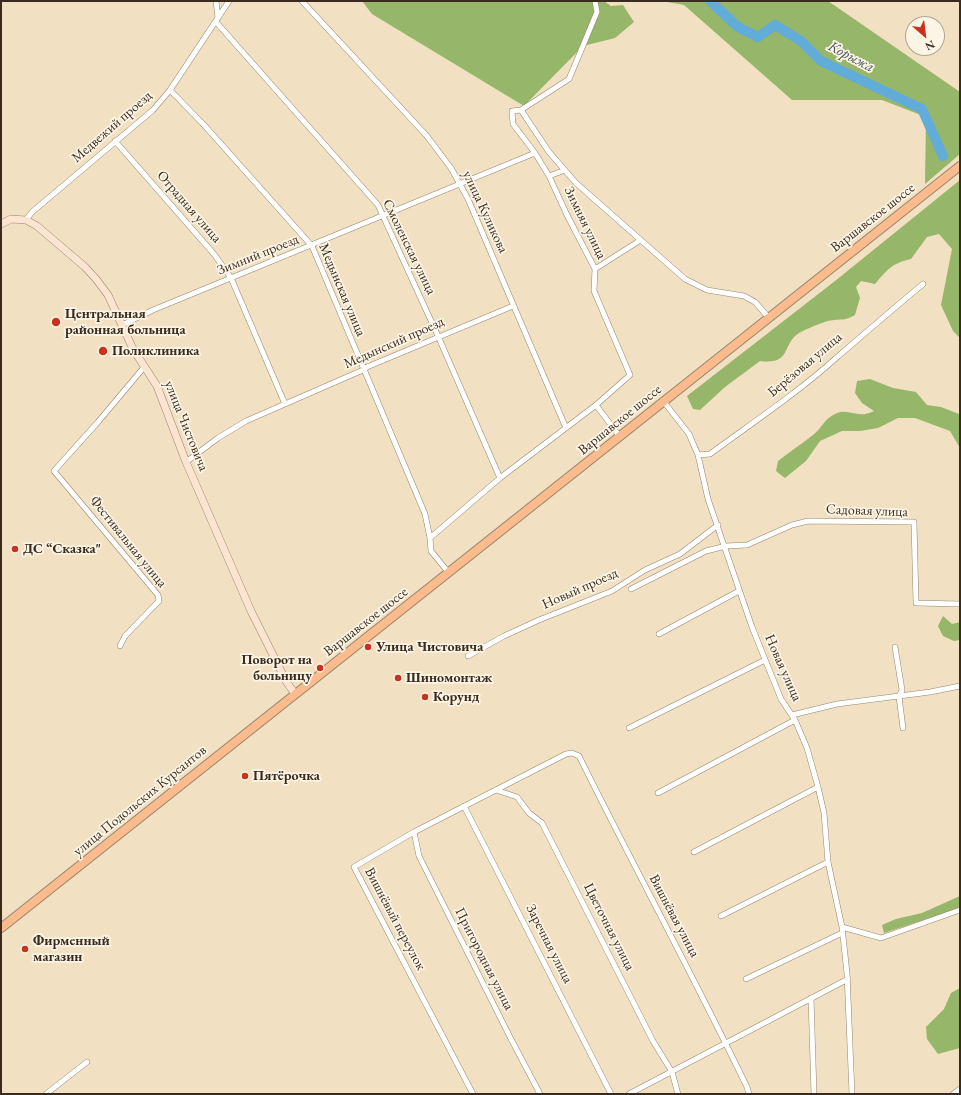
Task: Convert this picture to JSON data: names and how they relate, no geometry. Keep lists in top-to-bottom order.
{
  "streets": {
    "main road": ["Варшавское шоссе", "улица Подольских Курсантов"],
    "street": [
      "Медвежий проезд",
      "Отрадная улица",
      "улица Куликова",
      "Зимняя улица",
      "Смоленская улица",
      "Зимний проезд",
      "Медынская улица",
      "Медынский проезд",
      "Берёзовая улица",
      "улица Чистовича",
      "Садовая улица",
      "Фестивальная улица",
      "Новый проезд",
      "Новая улица",
      "Вишнёвая улица",
      "Вишнёвый переулок",
      "Цветочная улица",
      "Заречная улица",
      "Пригородная улица"
    ]
  },
  "crossings": [
    ["Медвежий проезд", "Отрадная улица"],
    ["Медвежий проезд", "Смоленская улица"],
    ["Медвежий проезд", "Медынская улица"],
    ["Медвежий проезд", "улица Чистовича"],
    ["Отрадная улица", "Зимний проезд"],
    ["Отрадная улица", "Медынский проезд"],
    ["улица Куликова", "Зимний проезд"],
    ["улица Куликова", "Медынский проезд"],
    ["Варшавское шоссе", "Медынская улица"],
    ["Варшавское шоссе", "улица Чистовича"],
    ["Варшавское шоссе", "Новая улица"],
    ["Варшавское шоссе", "улица Подольских Курсантов"],
    ["Зимняя улица", "Зимний проезд"],
    ["Смоленская улица", "Зимний проезд"],
    ["Смоленская улица", "Медынский проезд"],
    ["Зимний проезд", "Медынская улица"],
    ["Зимний проезд", "улица Чистовича"],
    ["Медынская улица", "Медынский проезд"],
    ["Медынский проезд", "улица Чистовича"],
    ["Берёзовая улица", "Новая улица"],
    ["улица Чистовича", "Фестивальная улица"],
    ["улица Чистовича", "улица Подольских Курсантов"],
    ["Садовая улица", "Новая улица"],
    ["Новый проезд", "Новая улица"],
    ["Вишнёвая улица", "Вишнёвый переулок"],
    ["Вишнёвый переулок", "Цветочная улица"],
    ["Вишнёвый переулок", "Заречная улица"],
    ["Вишнёвый переулок", "Пригородная улица"]
  ],
  "water": ["Корыжа"],
  "places": [
    "Центральная районная больница",
    "Поликлиника",
    "ДС “Сказка\"",
    "Улица Чистовича",
    "Поворот на больницу",
    "Шиномонтаж",
    "Корунд",
    "Пятёрочка",
    "Фирменный магазин"
  ],
  "north": "bottom right"
}
